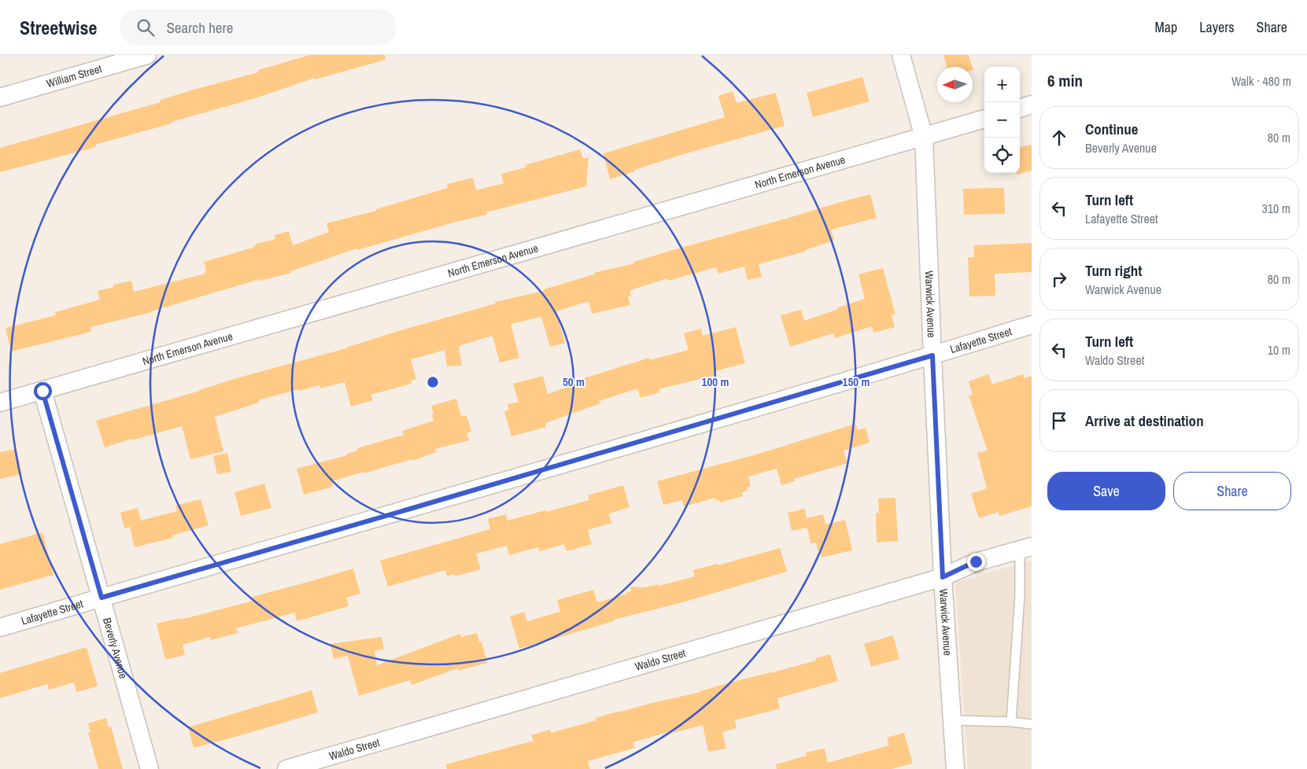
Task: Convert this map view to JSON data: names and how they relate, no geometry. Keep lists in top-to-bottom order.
{
  "streets": {
    "street": [
      "William Street",
      "North Emerson Avenue",
      "Warwick Avenue",
      "Lafayette Street",
      "Beverly Avenue",
      "Waldo Street"
    ]
  },
  "crossings": [
    ["North Emerson Avenue", "Warwick Avenue"],
    ["North Emerson Avenue", "Beverly Avenue"],
    ["Warwick Avenue", "Lafayette Street"],
    ["Warwick Avenue", "Waldo Street"],
    ["Lafayette Street", "Beverly Avenue"]
  ],
  "north": "left",
  "page": {
    "header": "Streetwise",
    "search": "Search here",
    "nav": ["Map", "Layers", "Share"],
    "heading": ["6 min", "Walk · 480 m"],
    "map_buttons": ["+", "−"],
    "list": [
      ["Continue", "Beverly Avenue", "80 m"],
      ["Turn left", "Lafayette Street", "310 m"],
      ["Turn right", "Warwick Avenue", "80 m"],
      ["Turn left", "Waldo Street", "10 m"],
      "Arrive at destination"
    ],
    "buttons": ["Save", "Share"]
  },
  "rings": ["50 m", "100 m", "150 m"]
}
